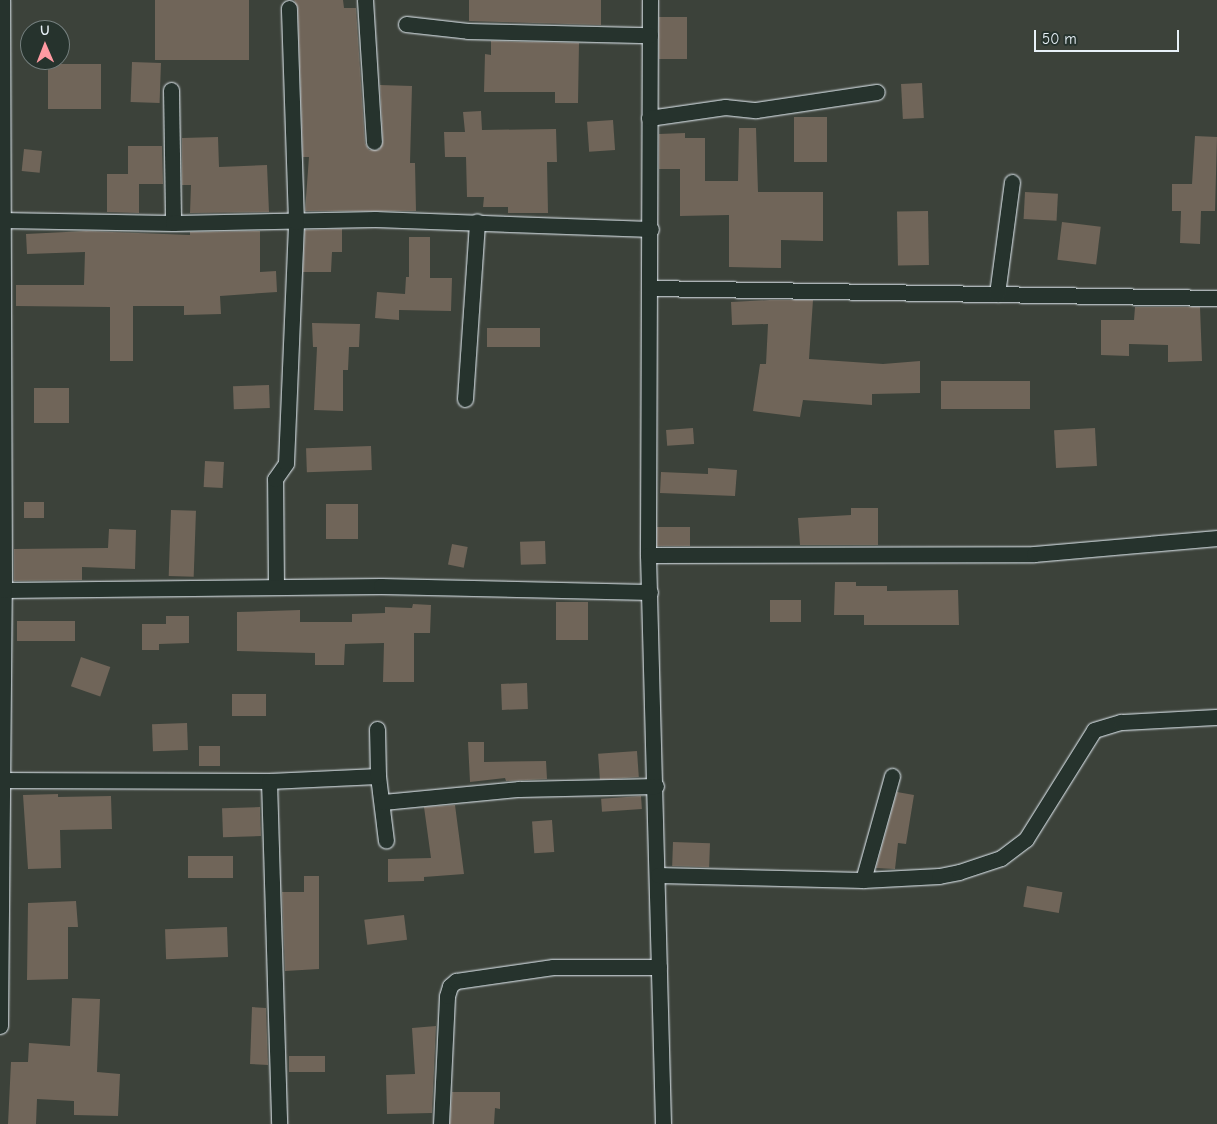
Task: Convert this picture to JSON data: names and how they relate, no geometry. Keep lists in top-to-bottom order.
{
  "scale_bar": "50 m",
  "north": "top"
}
